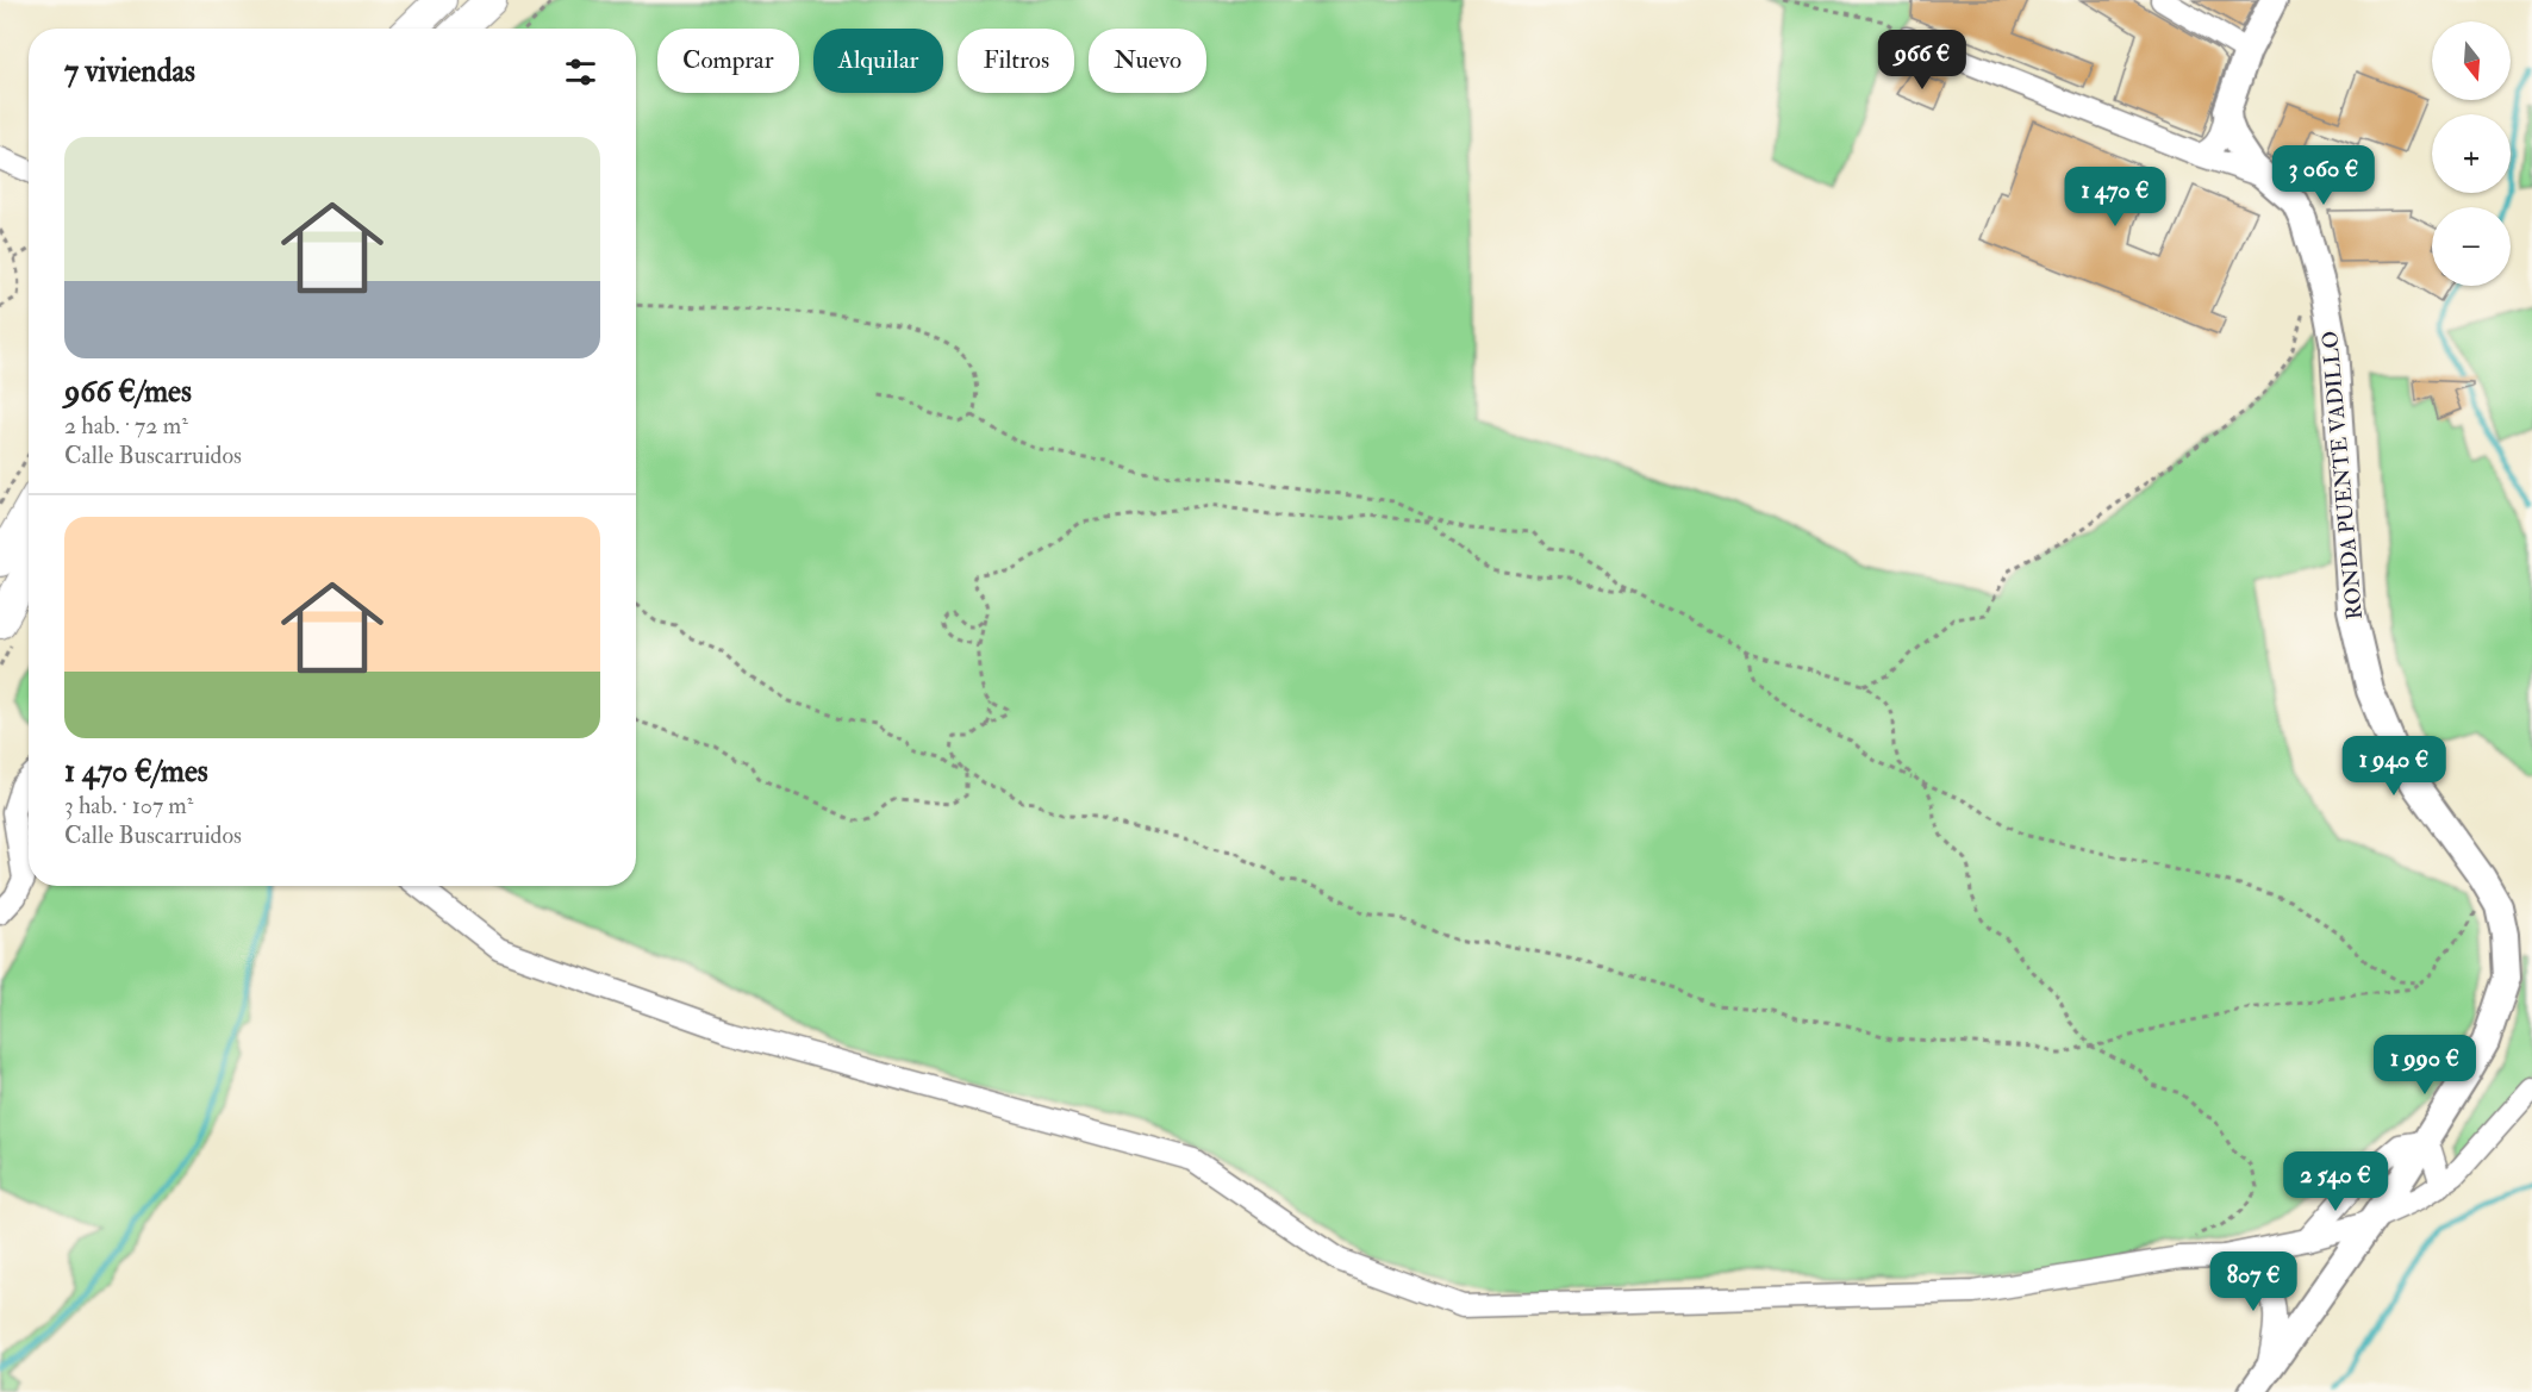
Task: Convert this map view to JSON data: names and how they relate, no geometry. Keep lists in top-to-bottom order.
{
  "streets": {
    "main road": ["RONDA PUENTE VADILLO"]
  },
  "north": "bottom",
  "page": {
    "map_buttons": ["+", "−"],
    "chip": [
      "Comprar",
      "Alquilar",
      "Filtros",
      "Nuevo"
    ],
    "heading": "7 viviendas",
    "price": [
      "966 €",
      "3 060 €",
      "1 470 €",
      "1 940 €",
      "1 990 €",
      "2 540 €",
      "807 €"
    ],
    "list": [
      {
        "name": "966 €/mes",
        "note": "2 hab. · 72 m² · Calle Buscarruidos"
      },
      {
        "name": "1 470 €/mes",
        "note": "3 hab. · 107 m² · Calle Buscarruidos"
      }
    ]
  }
}
